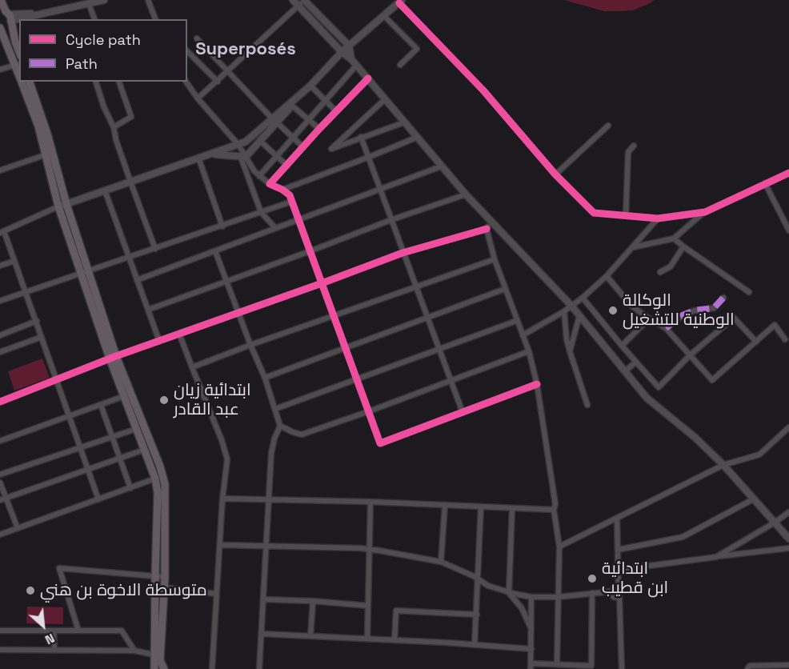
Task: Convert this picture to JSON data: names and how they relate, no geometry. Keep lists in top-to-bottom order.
{
  "districts": ["Superposés"],
  "places": [
    "الوكالة الوطنية للتشغيل",
    "ابتدائية زيان عبد القادر",
    "ابتدائية ابن قطيب",
    "متوسطة الاخوة بن هني"
  ],
  "legend": ["Cycle path", "Path"],
  "north": "bottom right"
}
